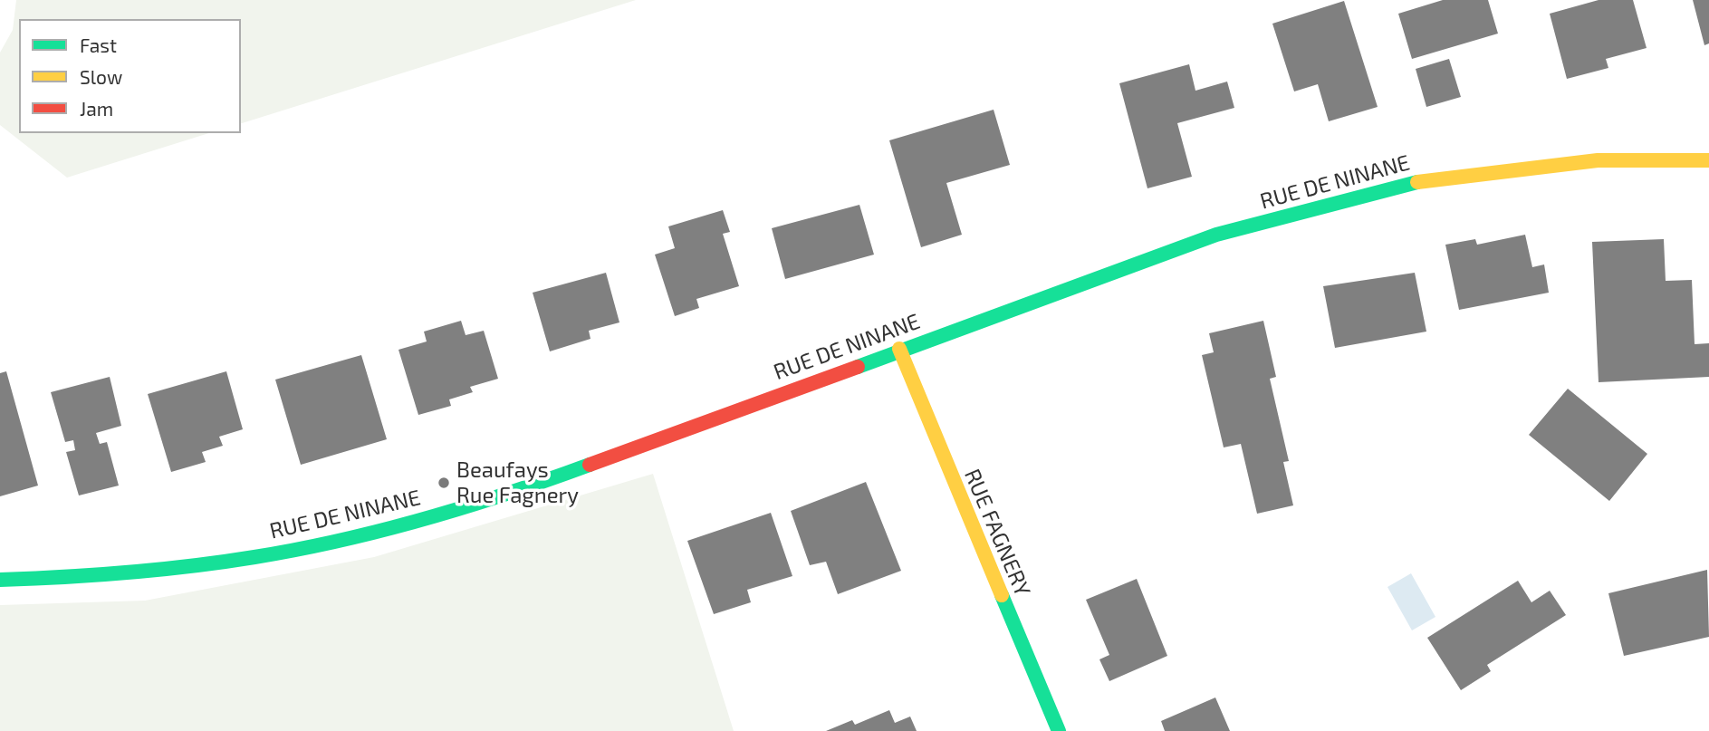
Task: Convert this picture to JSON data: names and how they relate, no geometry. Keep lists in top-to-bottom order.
{
  "streets": {
    "street": ["RUE DE NINANE", "RUE FAGNERY"]
  },
  "crossings": [
    ["RUE DE NINANE", "RUE FAGNERY"]
  ],
  "places": ["Beaufays Rue Fagnery"],
  "legend": ["Fast", "Slow", "Jam"]
}
